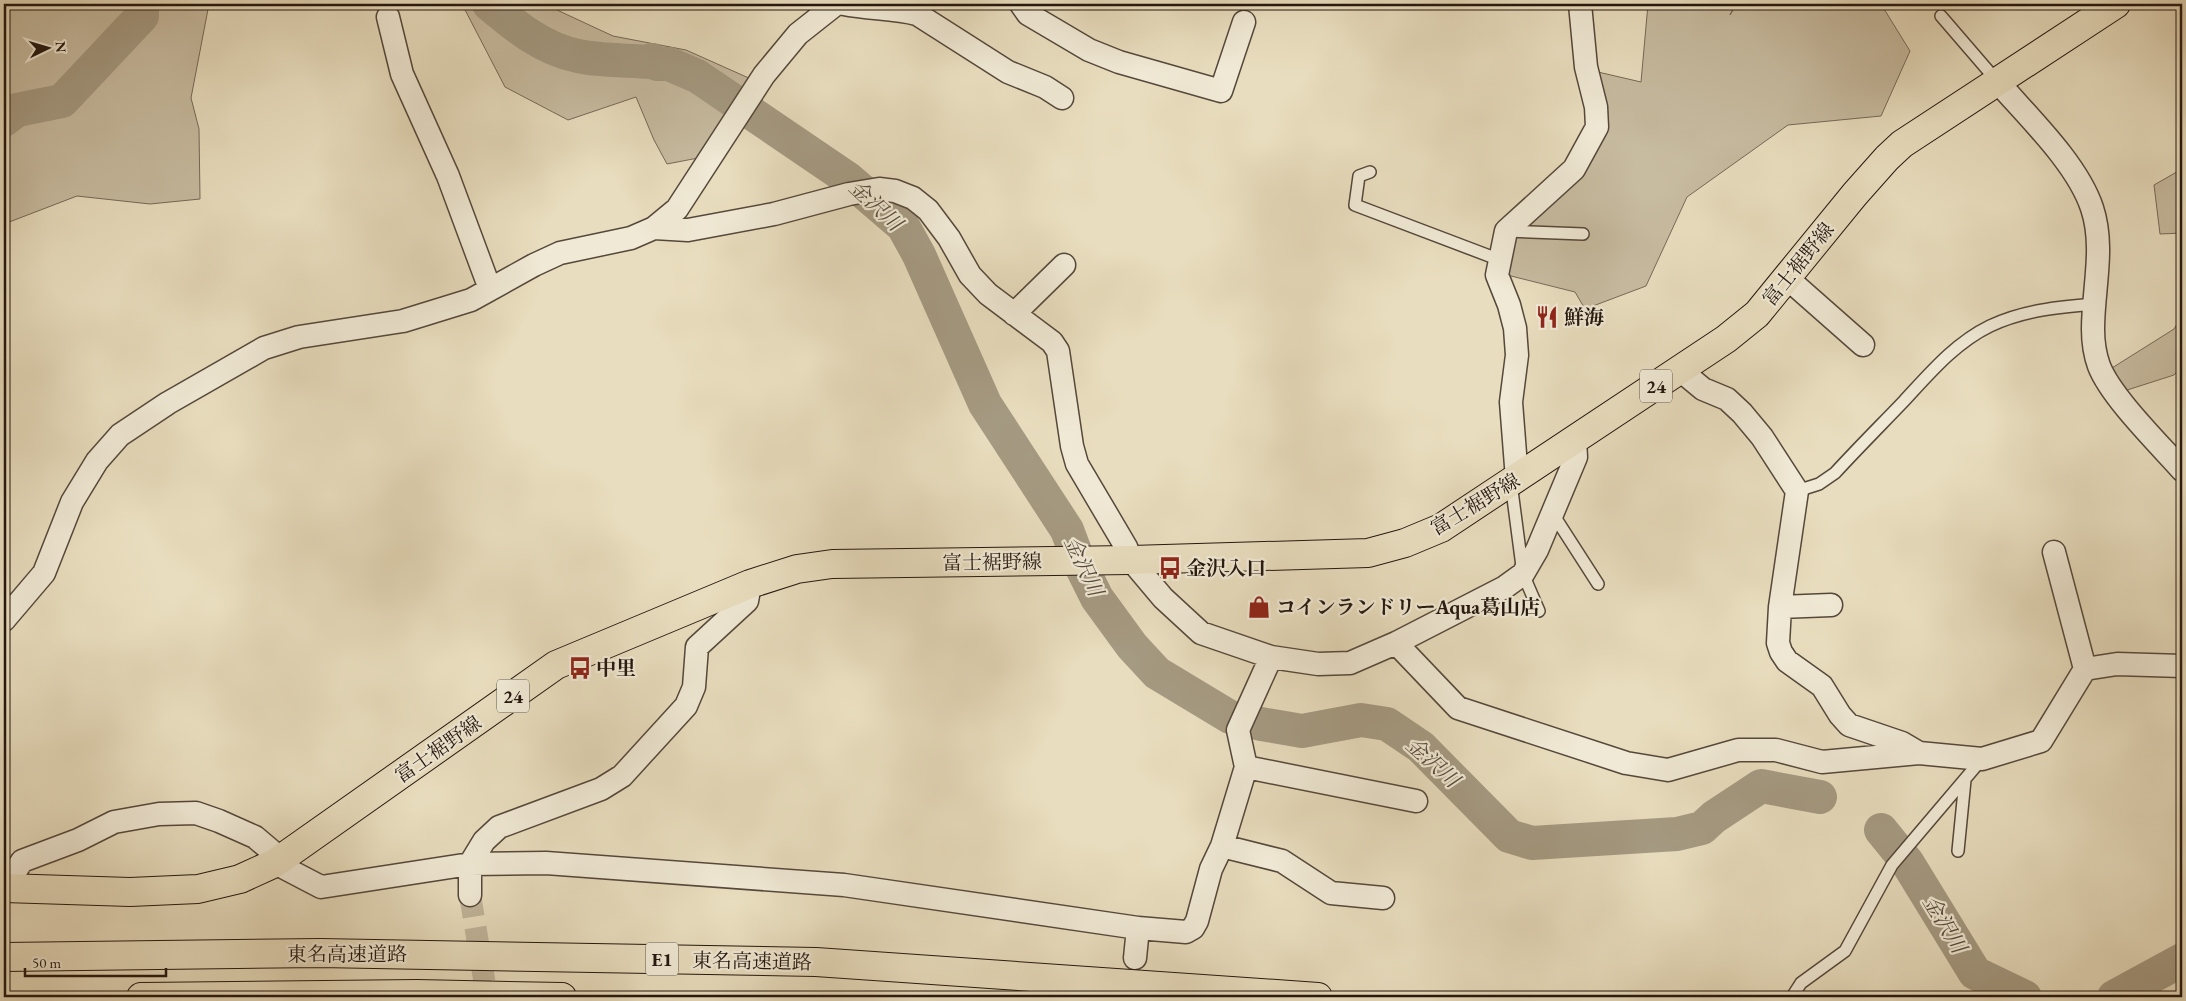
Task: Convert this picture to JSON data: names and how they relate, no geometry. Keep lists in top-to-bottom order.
{
  "streets": {
    "main road": [
      "富士裾野線",
      "24",
      "東名高速道路",
      "E1"
    ]
  },
  "water": ["金沢川"],
  "places": {
    "restaurant": ["鮮海"],
    "bus stop": ["金沢入口", "中里"],
    "shop": ["コインランドリーAqua葛山店"]
  },
  "scale_bar": "50 m",
  "north": "right"
}
